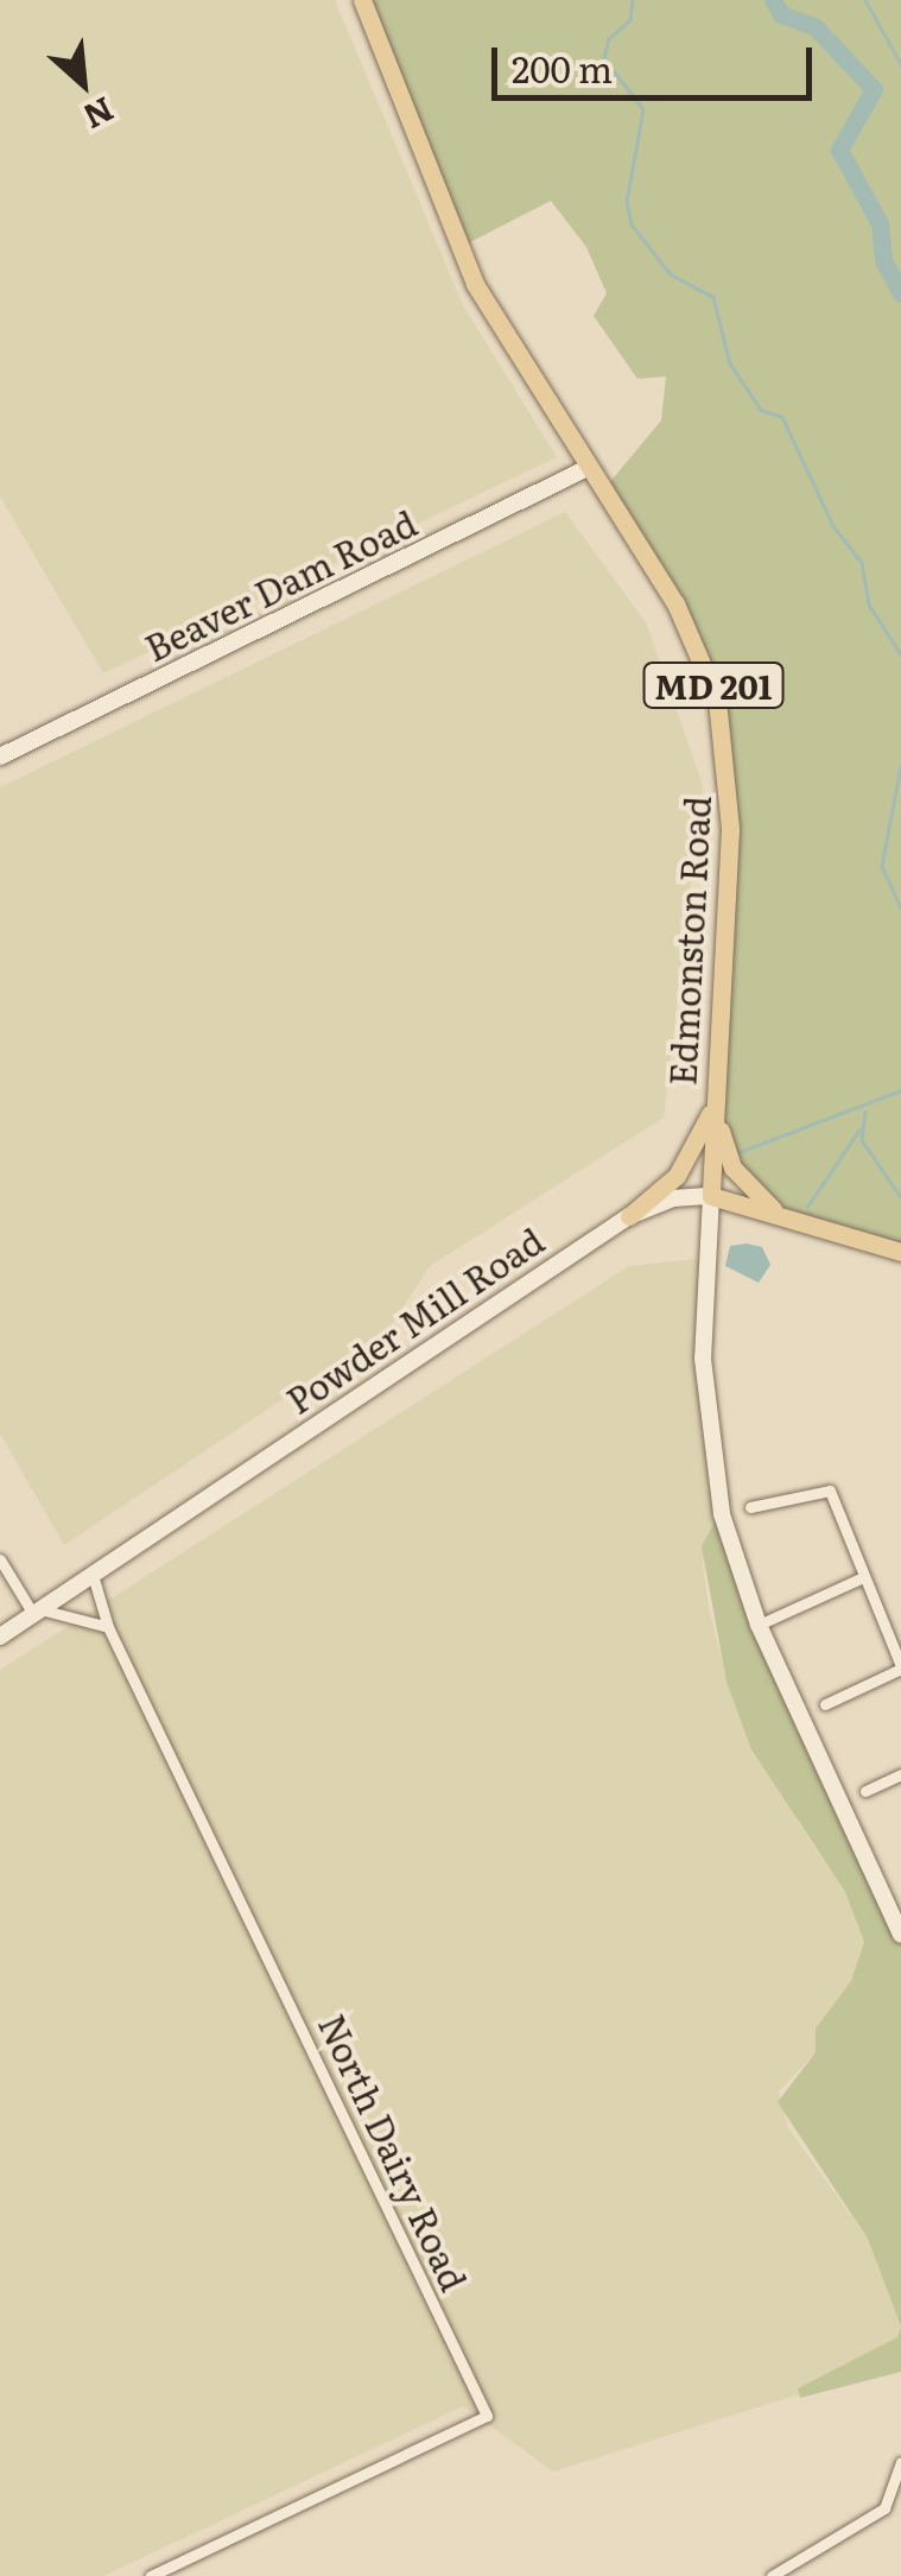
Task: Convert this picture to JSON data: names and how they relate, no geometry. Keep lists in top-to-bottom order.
{
  "streets": {
    "main road": [
      "Beaver Dam Road",
      "MD 201",
      "Edmonston Road",
      "Powder Mill Road"
    ],
    "street": ["North Dairy Road"]
  },
  "crossings": [
    ["Beaver Dam Road", "Edmonston Road"],
    ["Edmonston Road", "Powder Mill Road"],
    ["Powder Mill Road", "North Dairy Road"]
  ],
  "scale_bar": "200 m",
  "north": "bottom right"
}
